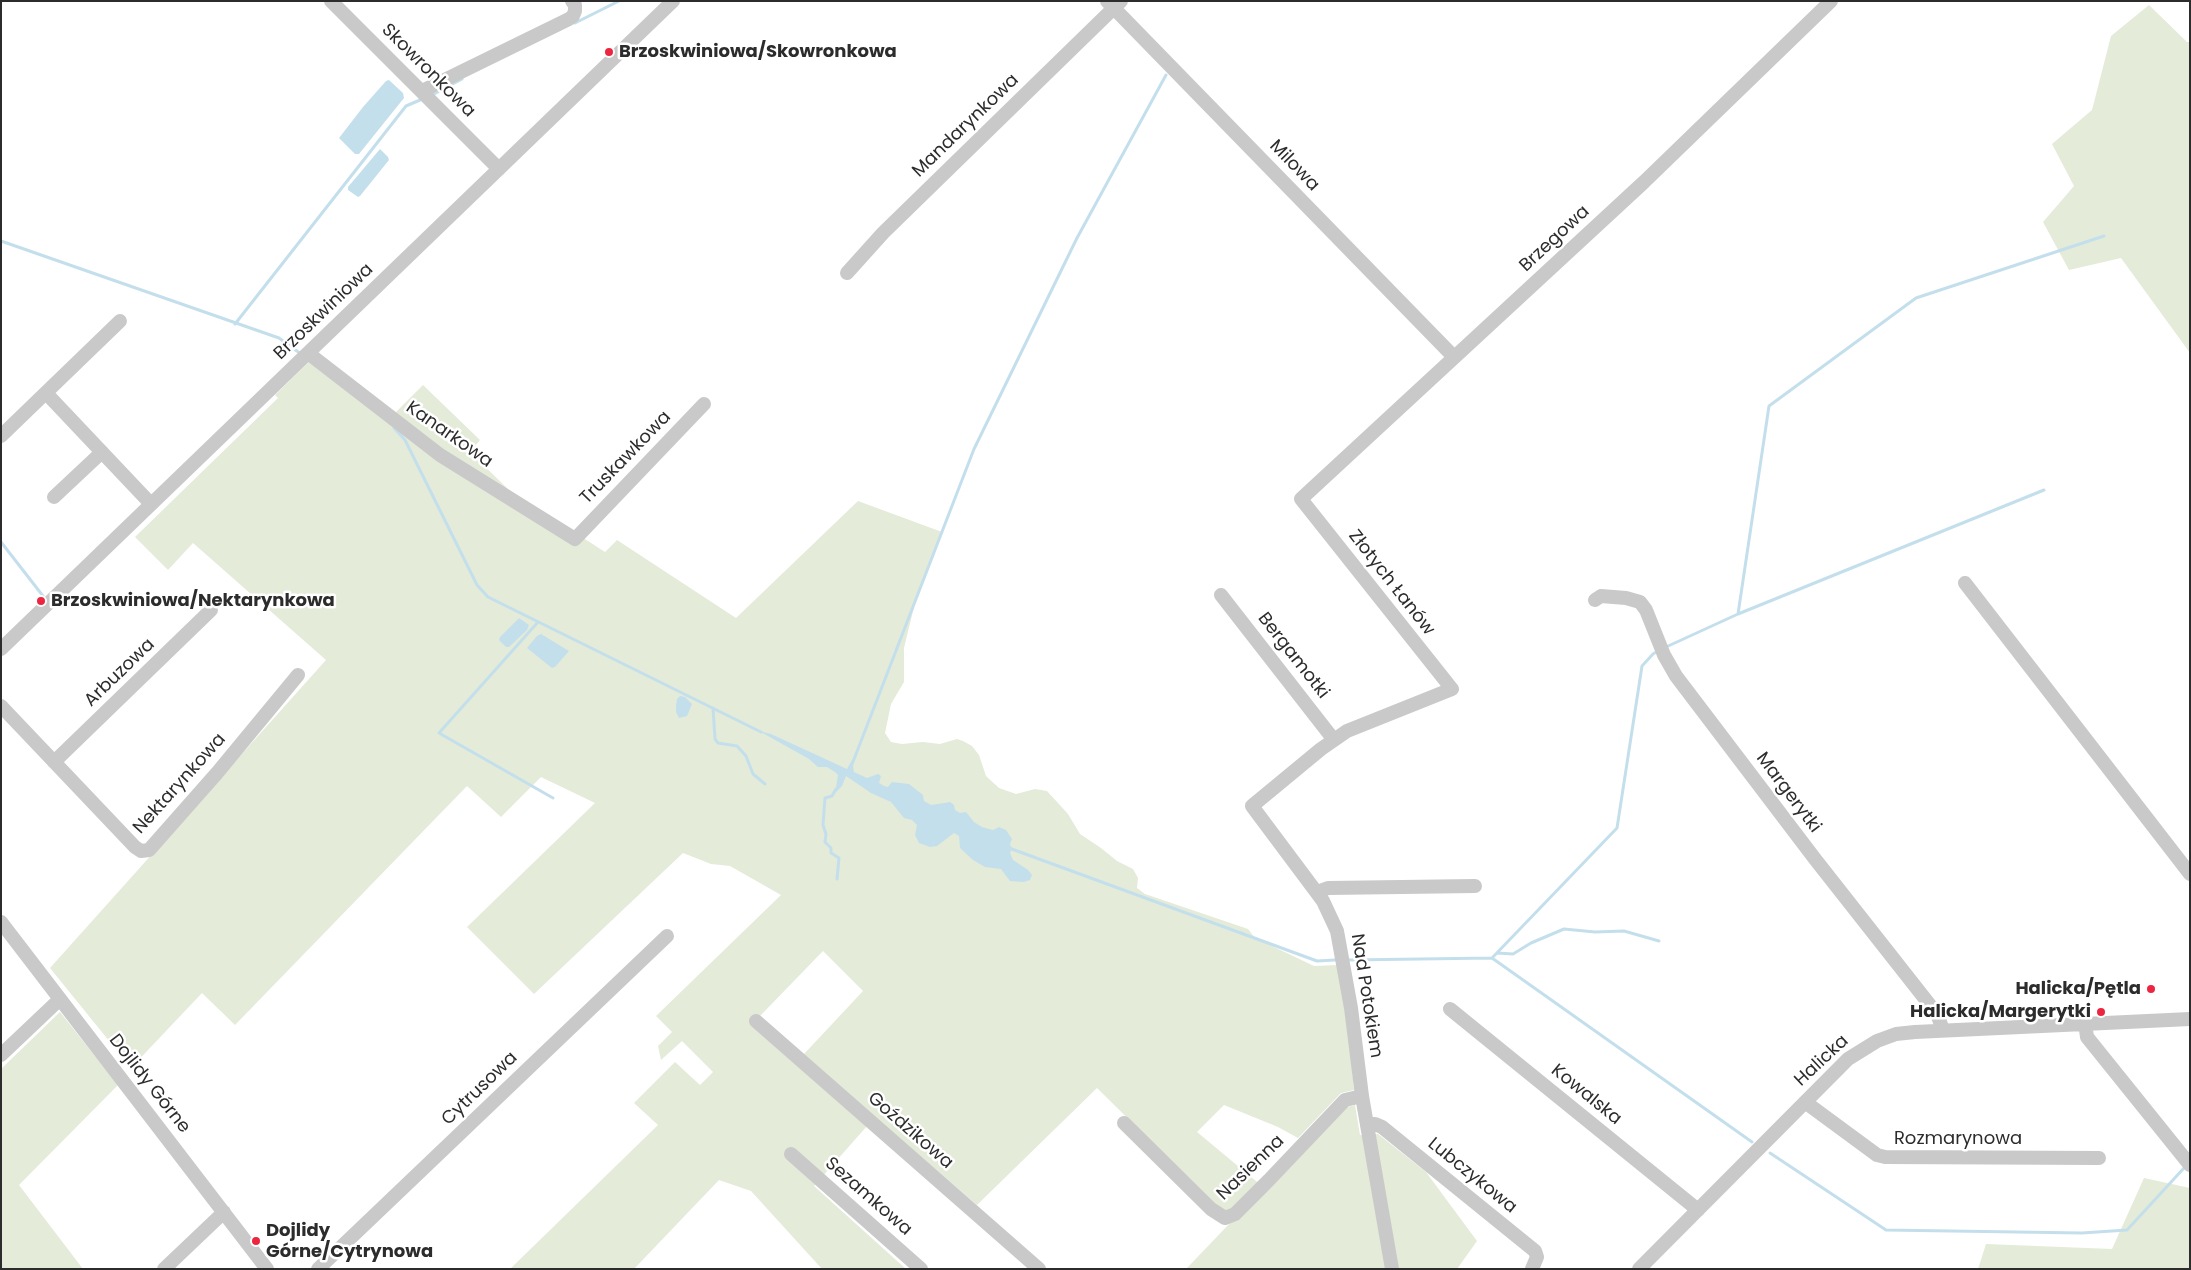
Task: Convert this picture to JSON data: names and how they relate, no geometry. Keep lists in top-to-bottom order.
{
  "streets": {
    "street": [
      "Skowronkowa",
      "Mandarynkowa",
      "Milowa",
      "Brzegowa",
      "Brzoskwiniowa",
      "Kanarkowa",
      "Truskawkowa",
      "Złotych Łanów",
      "Bergamotki",
      "Arbuzowa",
      "Nektarynkowa",
      "Margerytki",
      "Nad Potokiem",
      "Halicka",
      "Dojlidy Górne",
      "Cytrusowa",
      "Kowalska",
      "Goździkowa",
      "Rozmarynowa",
      "Nasienna",
      "Lubczykowa",
      "Sezamkowa"
    ]
  },
  "crossings": [
    ["Skowronkowa", "Brzoskwiniowa"],
    ["Mandarynkowa", "Milowa"],
    ["Milowa", "Brzegowa"],
    ["Brzegowa", "Złotych Łanów"],
    ["Brzoskwiniowa", "Kanarkowa"],
    ["Kanarkowa", "Truskawkowa"],
    ["Złotych Łanów", "Nad Potokiem"],
    ["Bergamotki", "Nad Potokiem"],
    ["Arbuzowa", "Nektarynkowa"],
    ["Margerytki", "Halicka"],
    ["Nad Potokiem", "Nasienna"],
    ["Nad Potokiem", "Lubczykowa"],
    ["Halicka", "Kowalska"],
    ["Halicka", "Rozmarynowa"]
  ],
  "places": [
    "Brzoskwiniowa/Skowronkowa",
    "Brzoskwiniowa/Nektarynkowa",
    "Halicka/Pętla",
    "Halicka/Margerytki",
    "Dojlidy Górne/Cytrynowa"
  ]
}
